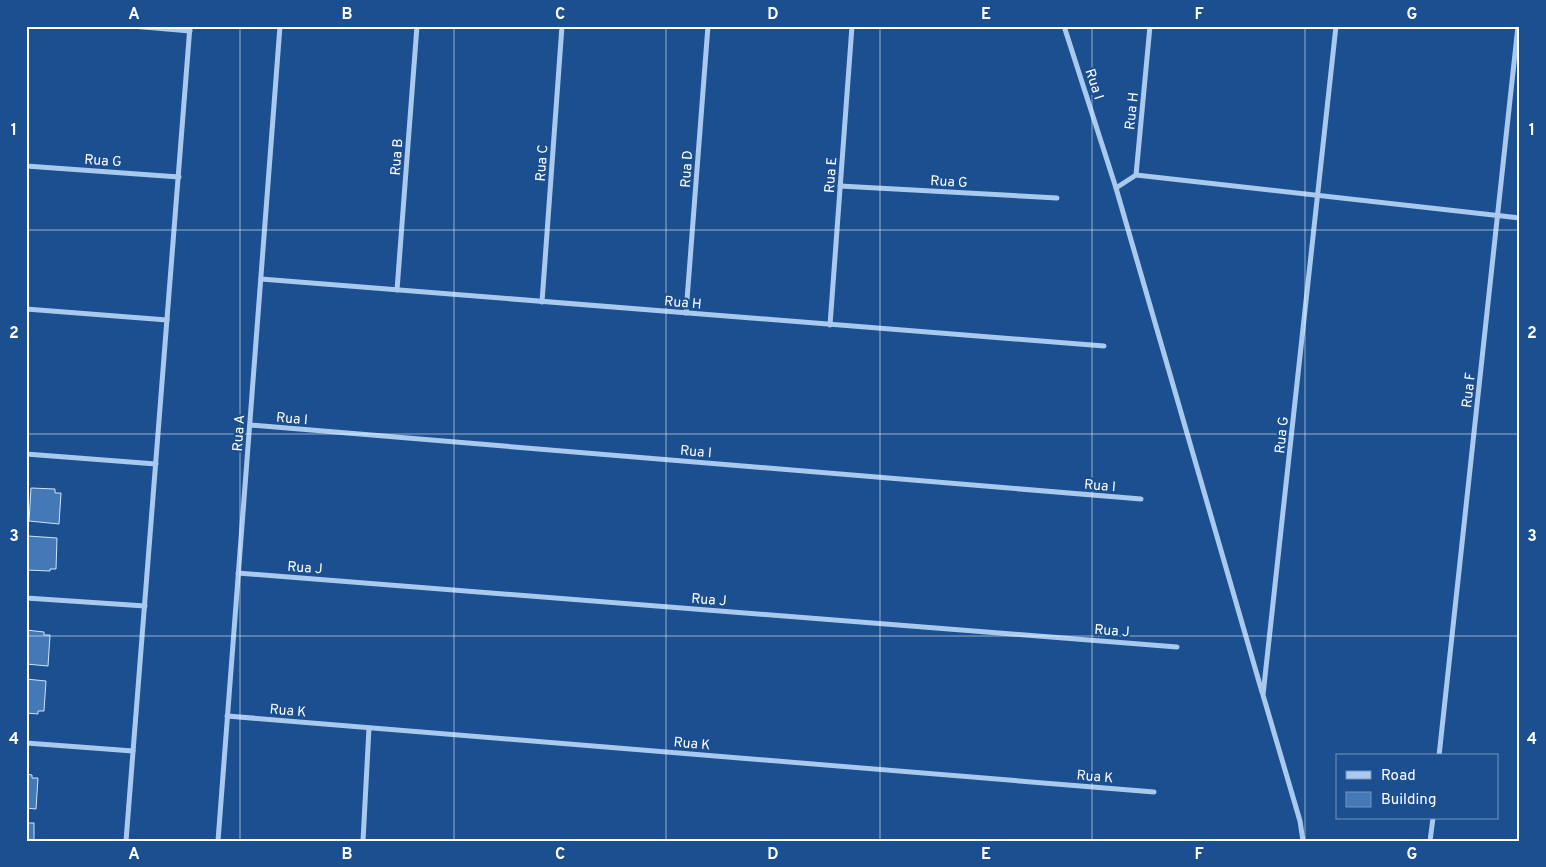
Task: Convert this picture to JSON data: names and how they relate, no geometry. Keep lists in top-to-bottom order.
{
  "streets": {
    "street": [
      "Rua I",
      "Rua H",
      "Rua B",
      "Rua G",
      "Rua C",
      "Rua D",
      "Rua E",
      "Rua F",
      "Rua A",
      "Rua J",
      "Rua K"
    ]
  },
  "crossings": [
    ["Rua I", "Rua G"],
    ["Rua I", "Rua A"],
    ["Rua H", "Rua B"],
    ["Rua H", "Rua C"],
    ["Rua H", "Rua D"],
    ["Rua H", "Rua E"],
    ["Rua H", "Rua A"],
    ["Rua G", "Rua E"],
    ["Rua A", "Rua J"],
    ["Rua A", "Rua K"]
  ],
  "legend": ["Road", "Building"],
  "grid": {
    "columns": [
      "A",
      "B",
      "C",
      "D",
      "E",
      "F",
      "G"
    ],
    "rows": [
      "1",
      "2",
      "3",
      "4"
    ]
  }
}
